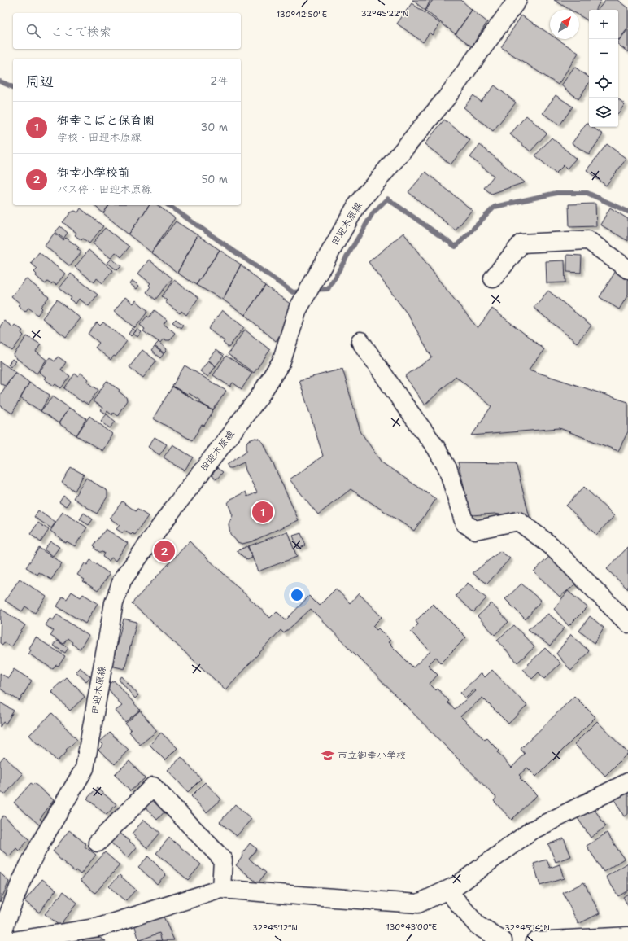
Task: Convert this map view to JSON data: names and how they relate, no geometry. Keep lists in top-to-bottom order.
{
  "streets": {
    "street": ["田迎木原線"]
  },
  "places": {
    "school or university": ["市立御幸小学校"]
  },
  "north": "top right",
  "page": {
    "map_buttons": ["+", "−"],
    "search": "ここで検索",
    "heading": ["周辺", "2件"],
    "list": [
      {
        "mark": "1",
        "name": "御幸こばと保育園",
        "note": "学校 · 田迎木原線",
        "value": "30 m"
      },
      {
        "mark": "2",
        "name": "御幸小学校前",
        "note": "バス停 · 田迎木原線",
        "value": "50 m"
      }
    ],
    "pins": ["1", "2"]
  },
  "coordinates": [
    "32°45'22\"N",
    "130°42'50\"E",
    "130°43'00\"E",
    "32°45'12\"N",
    "32°45'14\"N"
  ]
}
